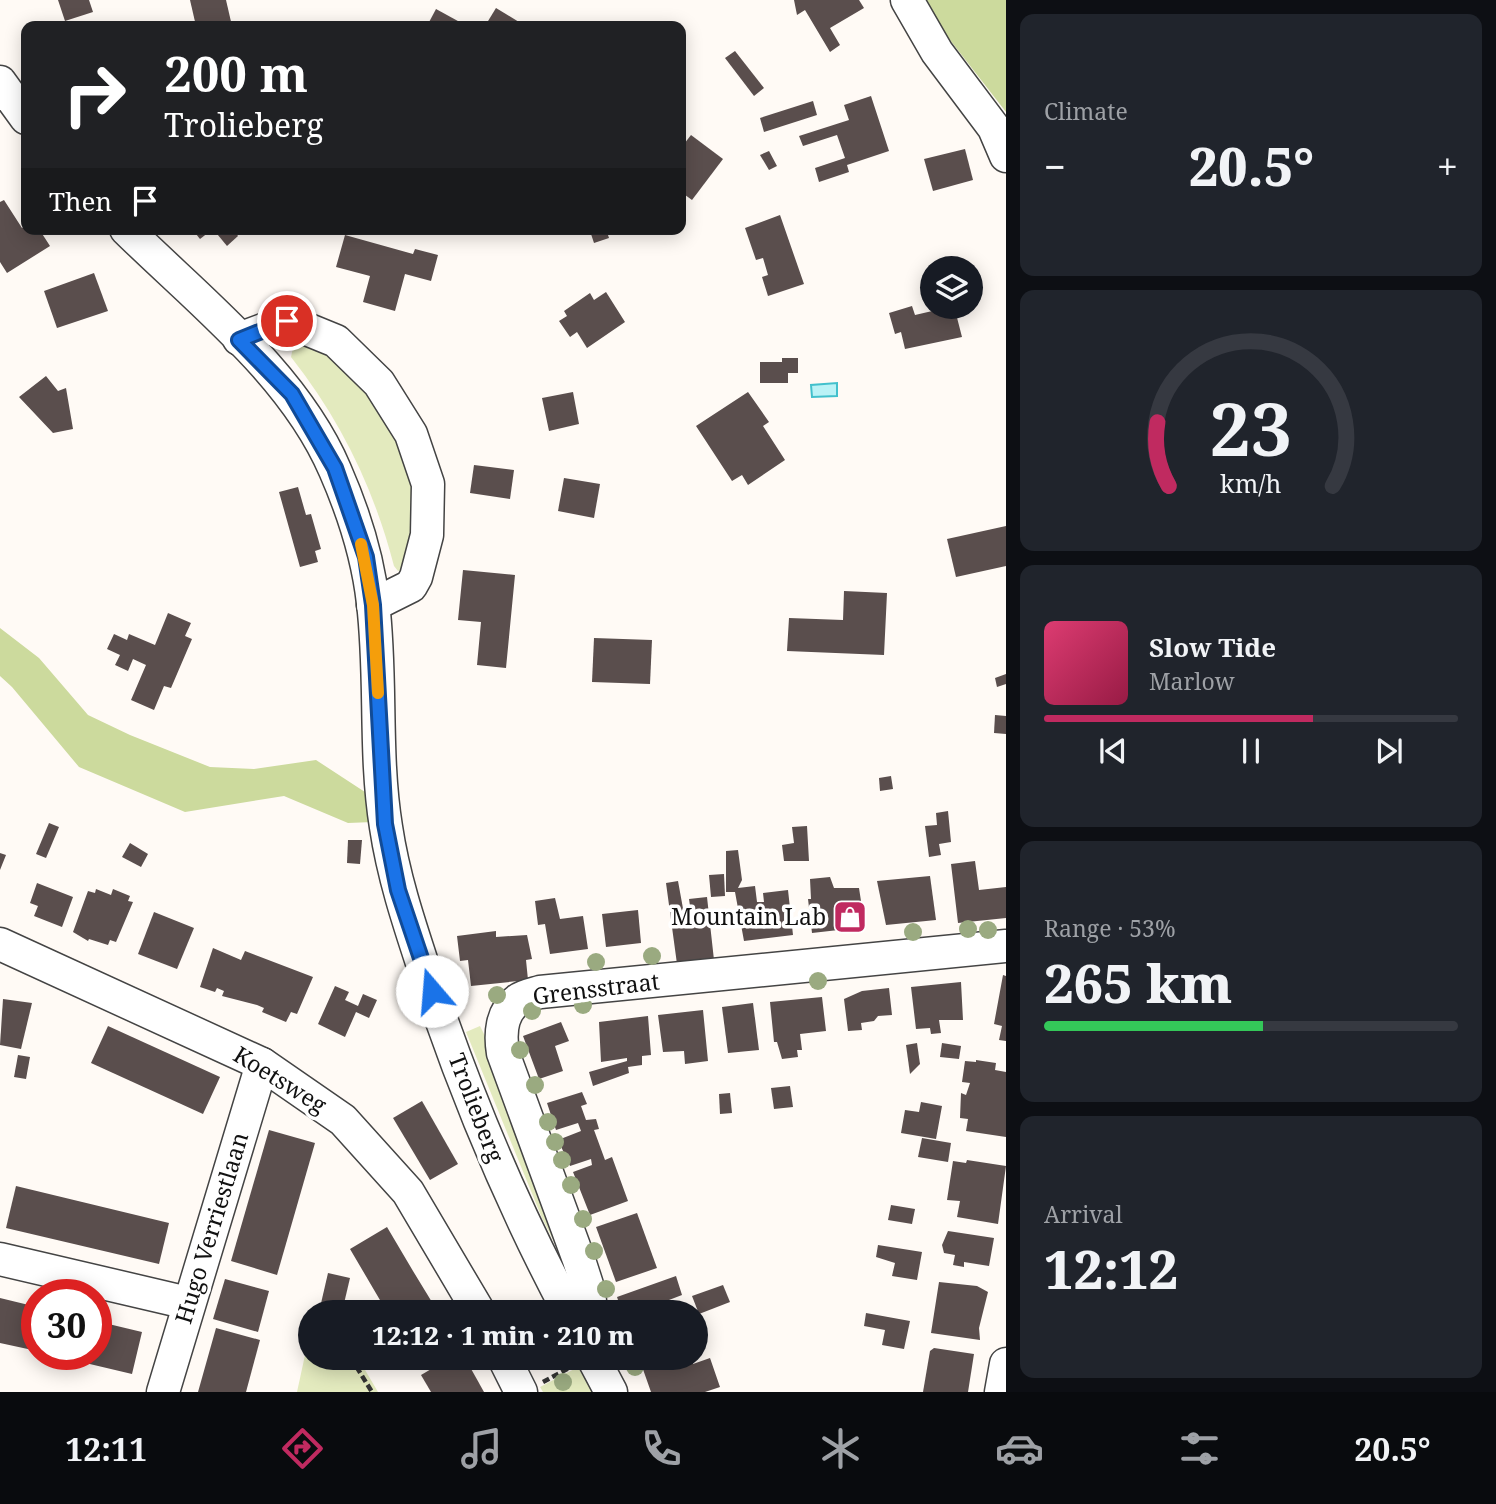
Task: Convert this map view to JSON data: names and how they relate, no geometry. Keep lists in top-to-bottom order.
{
  "streets": {
    "street": [
      "Grensstraat",
      "Koetsweg",
      "Trolieberg",
      "Hugo Verriestlaan"
    ]
  },
  "crossings": [
    ["Koetsweg", "Hugo Verriestlaan"]
  ],
  "places": {
    "shop": ["Mountain Lab"]
  },
  "page": {
    "tile": [
      "Climate",
      ["Range · 53%", "265 km"],
      ["Arrival", "12:12"]
    ],
    "turn": ["200 m", "Trolieberg"],
    "heat": ["−", "20.5°", "+"],
    "then": "Then",
    "song": ["Slow Tide", "Marlow"],
    "limit": "30",
    "trip": "12:12 · 1 min · 210 m",
    "tabs": ["12:11", "20.5°"],
    "gauge": ["23", "km/h"]
  }
}
